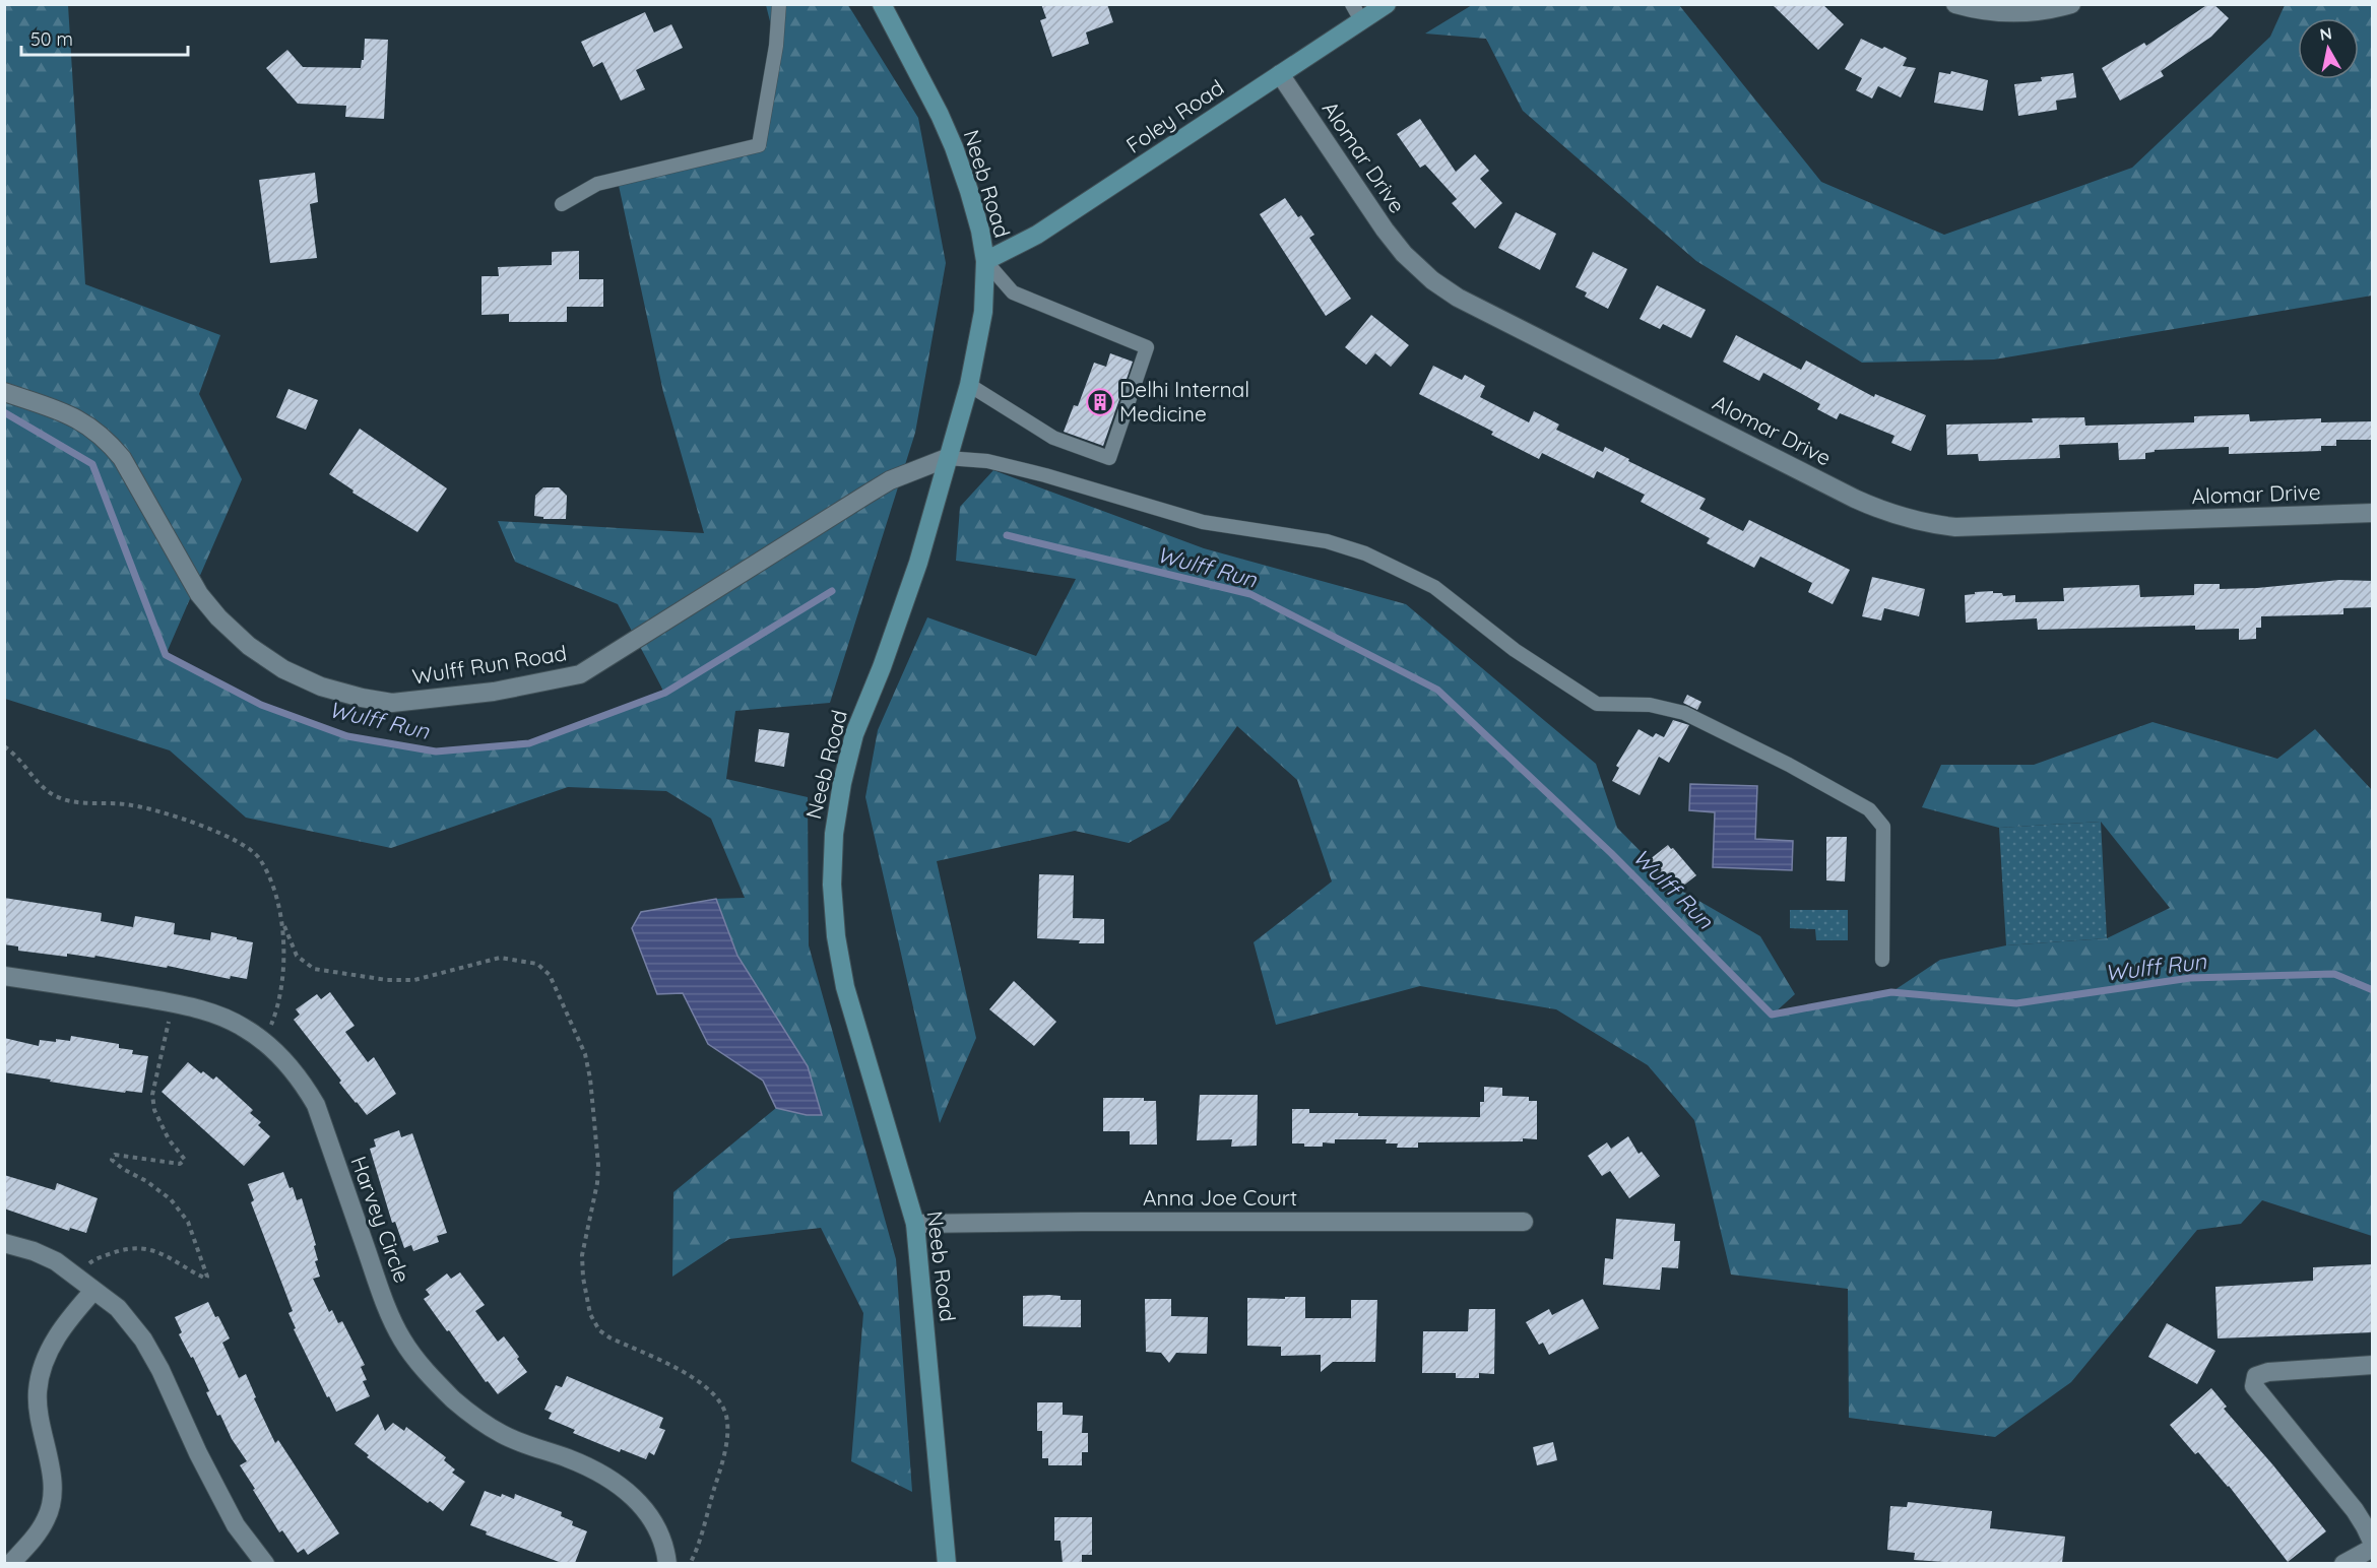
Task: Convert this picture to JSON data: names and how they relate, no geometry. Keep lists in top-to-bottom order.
{
  "streets": {
    "street": [
      "Foley Road",
      "Alomar Drive",
      "Neeb Road",
      "Wulff Run Road",
      "Anna Joe Court",
      "Harvey Circle"
    ]
  },
  "crossings": [
    ["Foley Road", "Alomar Drive"],
    ["Foley Road", "Neeb Road"],
    ["Neeb Road", "Wulff Run Road"],
    ["Neeb Road", "Anna Joe Court"]
  ],
  "water": ["Wulff Run"],
  "places": {
    "building": ["Delhi Internal Medicine"]
  },
  "scale_bar": "50 m",
  "north": "top"
}
